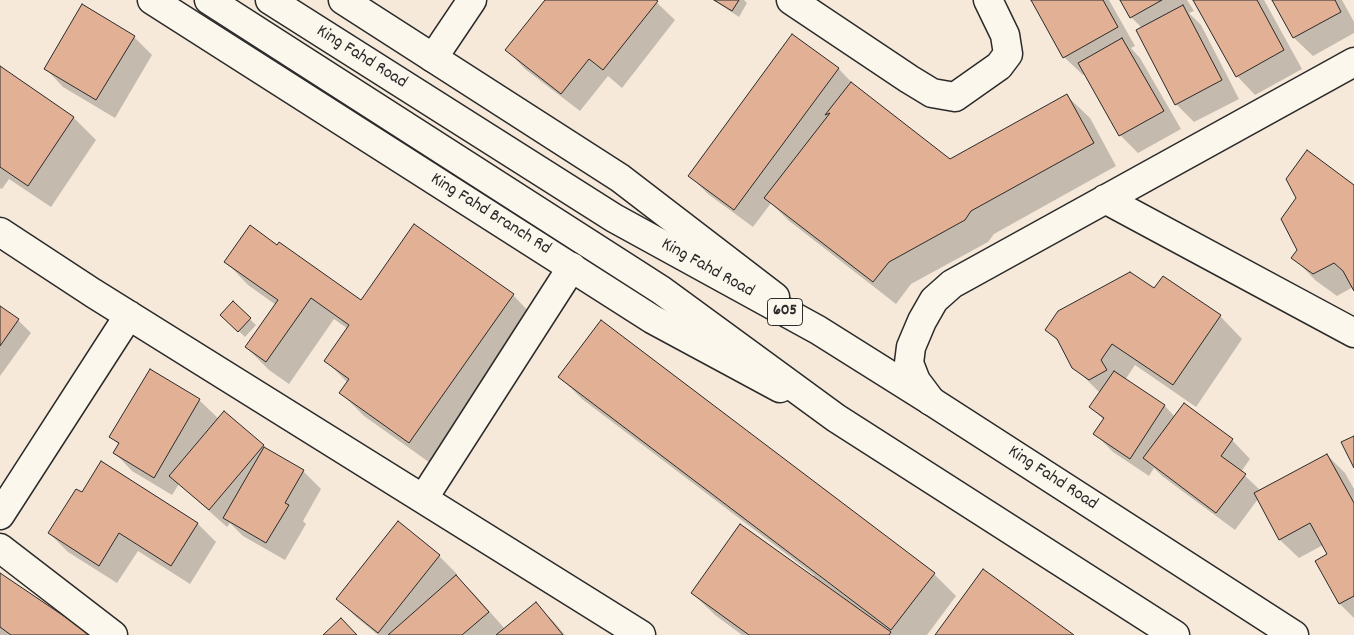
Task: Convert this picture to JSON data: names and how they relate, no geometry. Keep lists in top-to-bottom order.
{
  "streets": {
    "main road": ["King Fahd Road", "King Fahd Branch Rd", "605"]
  },
  "crossings": [
    ["King Fahd Road", "King Fahd Branch Rd"]
  ]
}
